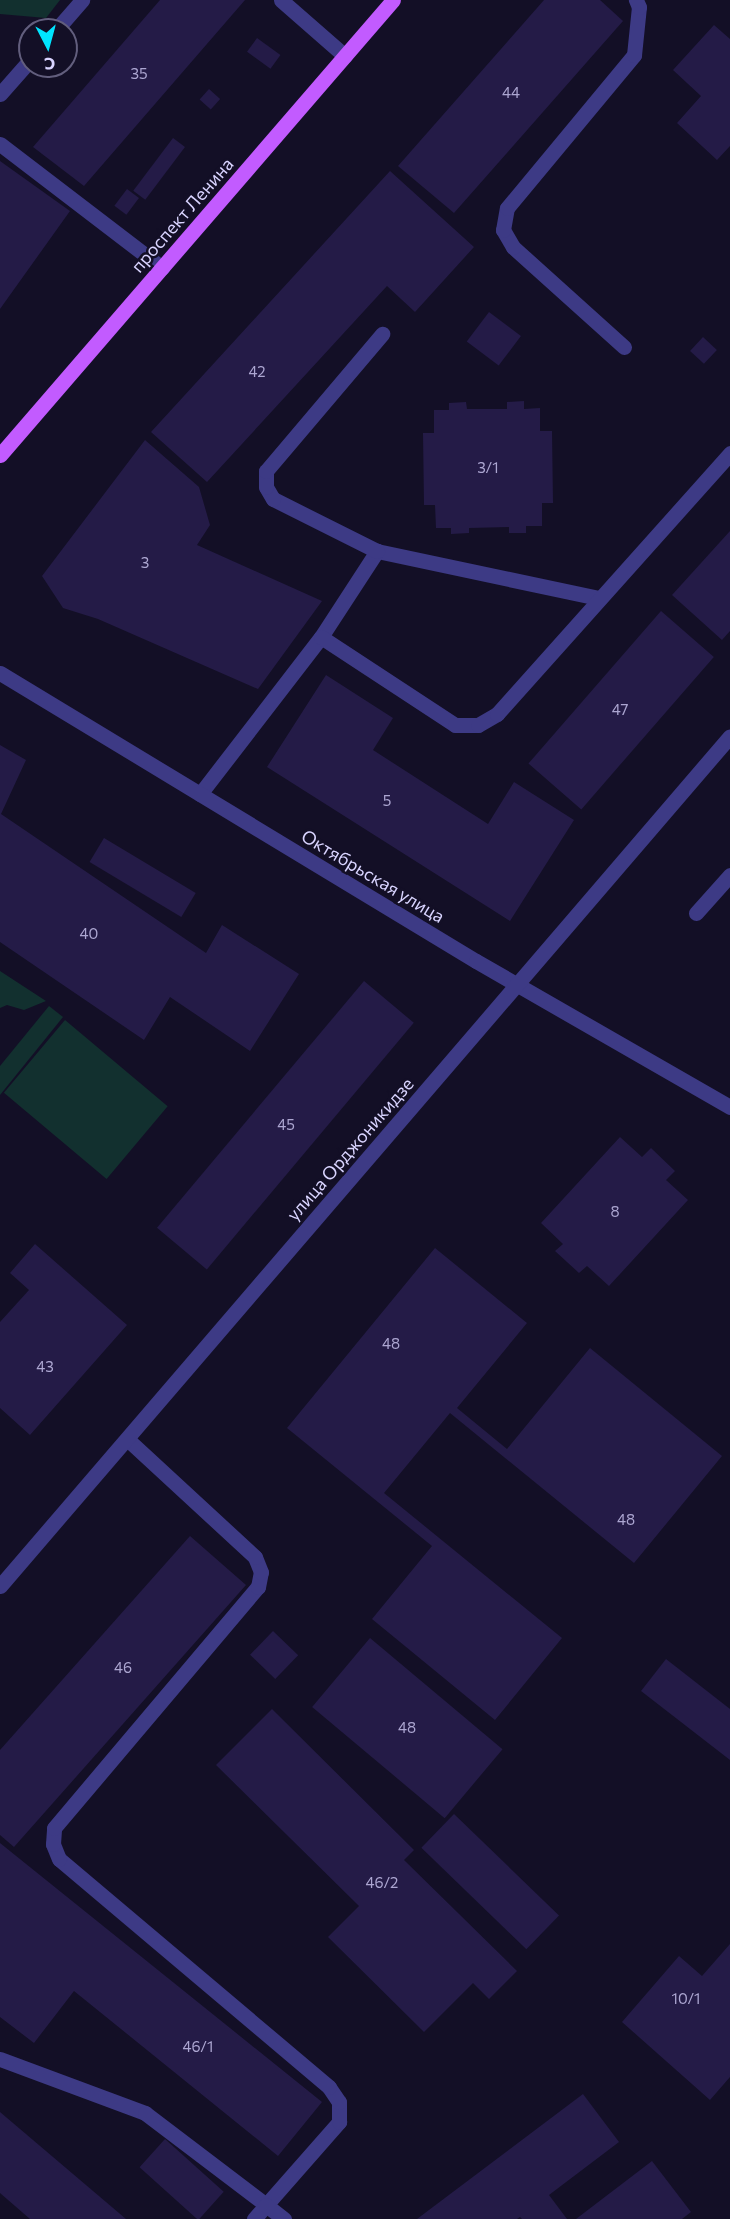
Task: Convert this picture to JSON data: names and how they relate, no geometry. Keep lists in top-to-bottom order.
{
  "streets": {
    "main road": ["проспект Ленина"],
    "street": ["Октябрьская улица", "улица Орджоникидзе"]
  },
  "crossings": [
    ["Октябрьская улица", "улица Орджоникидзе"]
  ],
  "house_numbers": [
    "35",
    "44",
    "42",
    "3/1",
    "3",
    "47",
    "5",
    "40",
    "45",
    "8",
    "48",
    "43",
    "48",
    "46",
    "48",
    "46/2",
    "10/1",
    "46/1"
  ],
  "north": "bottom"
}
